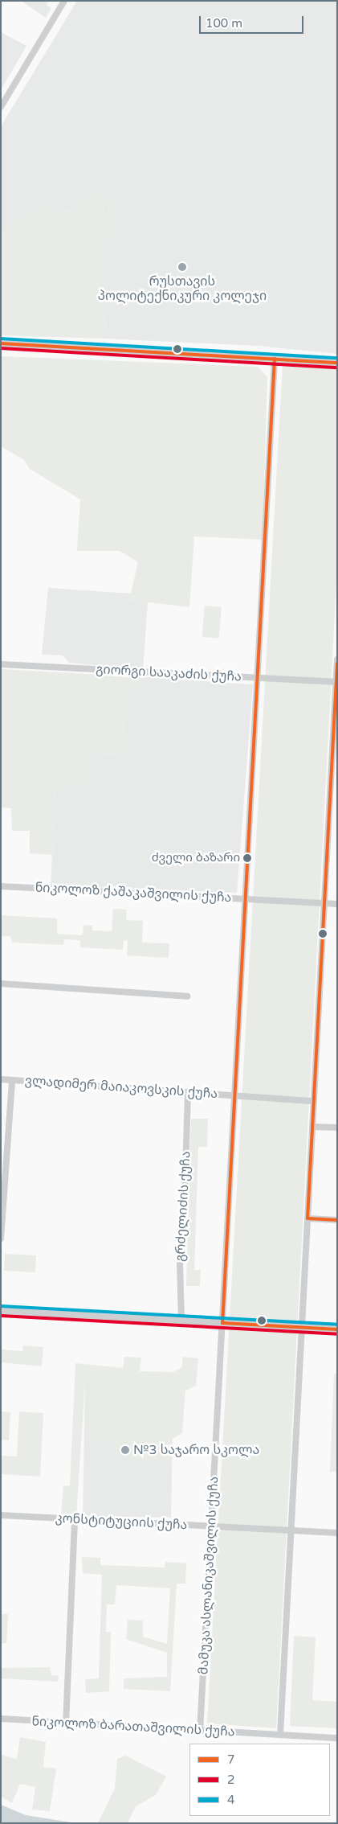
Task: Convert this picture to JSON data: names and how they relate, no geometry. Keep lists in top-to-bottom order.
{
  "streets": {
    "street": [
      "გიორგი სააკაძის ქუჩა",
      "ნიკოლოზ ქაშაკაშვილის ქუჩა",
      "ვლადიმერ მაიაკოვსკის ქუჩა",
      "გრძელიძის ქუჩა",
      "კონსტიტუციის ქუჩა",
      "მამუკა ასლანიკაშვილის ქუჩა",
      "ნიკოლოზ ბარათაშვილის ქუჩა"
    ]
  },
  "crossings": [
    ["გიორგი სააკაძის ქუჩა", "მამუკა ასლანიკაშვილის ქუჩა"],
    ["ნიკოლოზ ქაშაკაშვილის ქუჩა", "მამუკა ასლანიკაშვილის ქუჩა"],
    ["ვლადიმერ მაიაკოვსკის ქუჩა", "გრძელიძის ქუჩა"],
    ["ვლადიმერ მაიაკოვსკის ქუჩა", "მამუკა ასლანიკაშვილის ქუჩა"],
    ["კონსტიტუციის ქუჩა", "მამუკა ასლანიკაშვილის ქუჩა"],
    ["მამუკა ასლანიკაშვილის ქუჩა", "ნიკოლოზ ბარათაშვილის ქუჩა"]
  ],
  "places": ["რუსთავის პოლიტექნიკური კოლეჯი", "ძველი ბაზარი", "№3 საჯარო სკოლა"],
  "lines": ["transit line 4", "transit line 7", "transit line 2"],
  "legend": ["7", "2", "4"],
  "scale_bar": "100 m"
}
